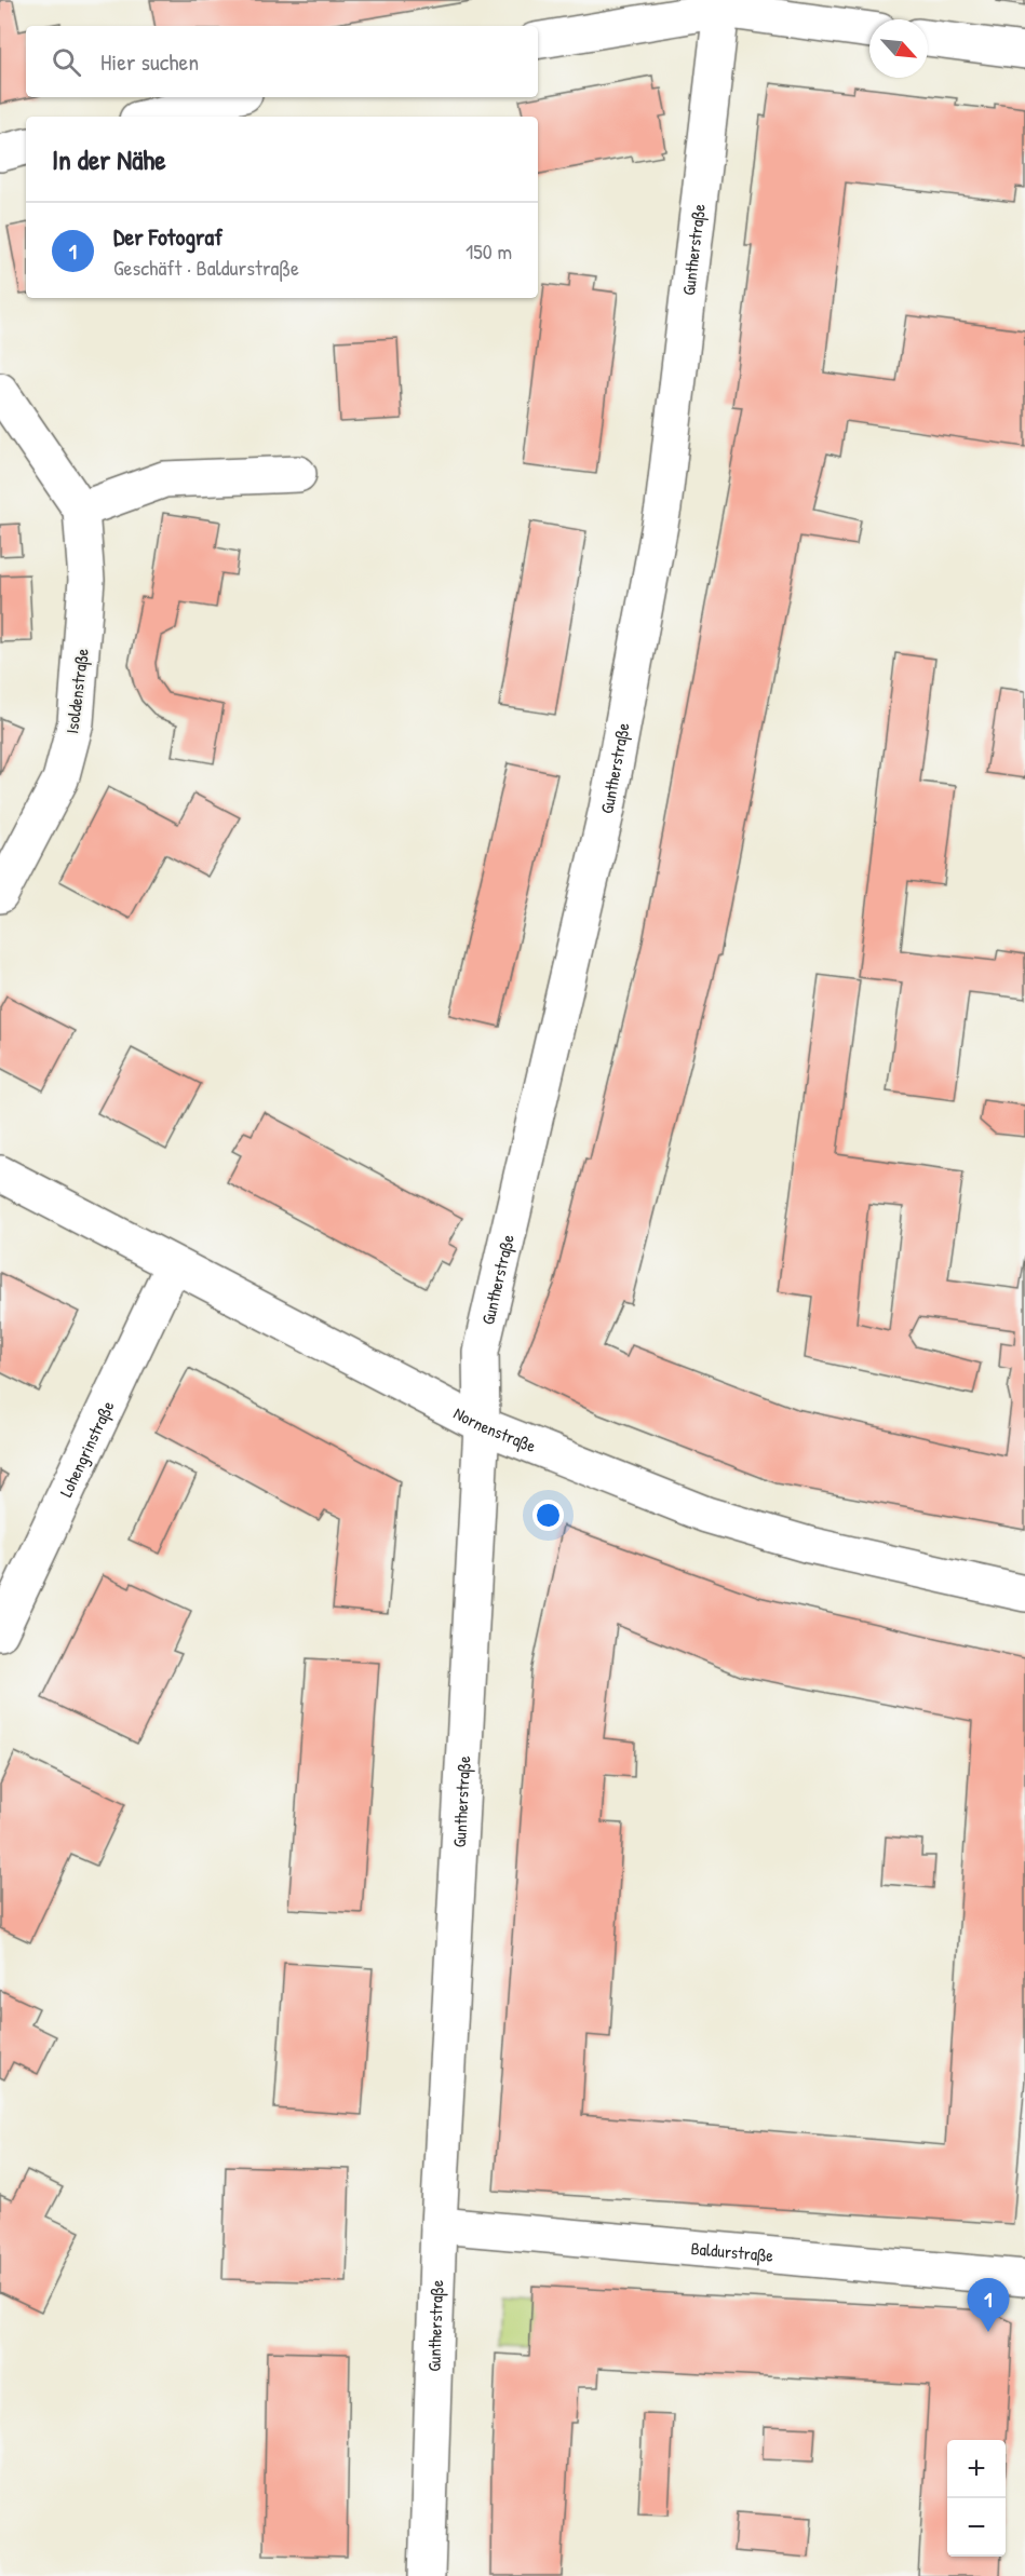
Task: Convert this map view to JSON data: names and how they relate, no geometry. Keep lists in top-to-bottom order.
{
  "streets": {
    "street": [
      "Guntherstraße",
      "Isoldenstraße",
      "Nornenstraße",
      "Lohengrinstraße",
      "Baldurstraße"
    ]
  },
  "crossings": [
    ["Guntherstraße", "Nornenstraße"],
    ["Guntherstraße", "Baldurstraße"],
    ["Nornenstraße", "Lohengrinstraße"]
  ],
  "north": "bottom right",
  "page": {
    "search": "Hier suchen",
    "heading": "In der Nähe",
    "list": [
      {
        "mark": "1",
        "name": "Der Fotograf",
        "note": "Geschäft · Baldurstraße",
        "value": "150 m"
      }
    ],
    "pins": "1",
    "map_buttons": ["+", "−"]
  }
}
